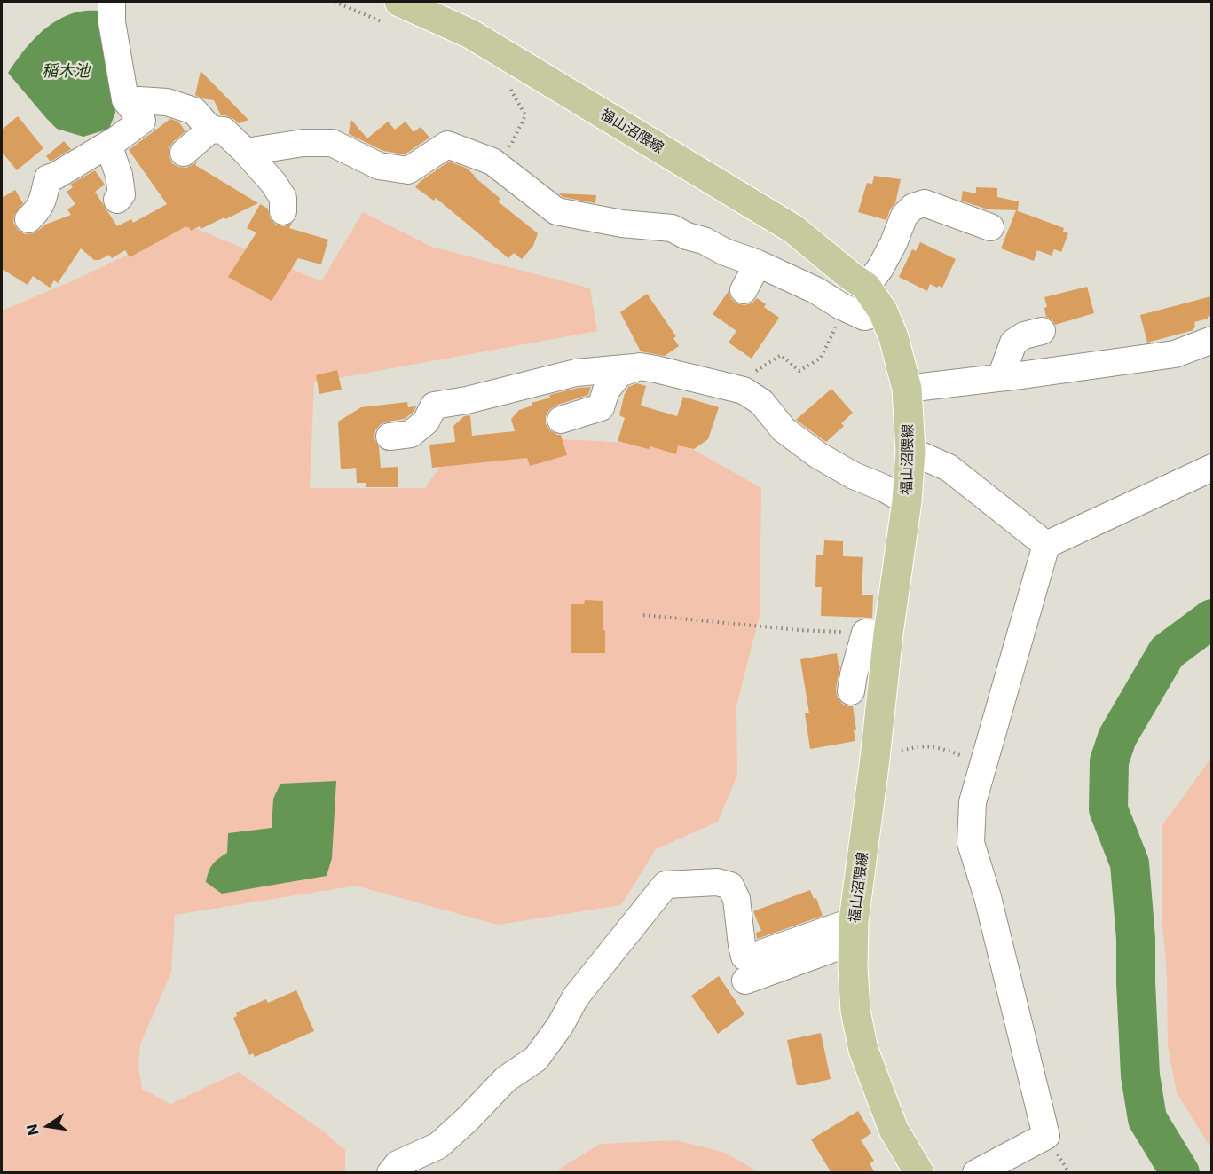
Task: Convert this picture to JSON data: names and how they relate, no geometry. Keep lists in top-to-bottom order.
{
  "streets": {
    "main road": ["福山沼隈線"]
  },
  "water": ["稲木池"],
  "north": "left"
}
